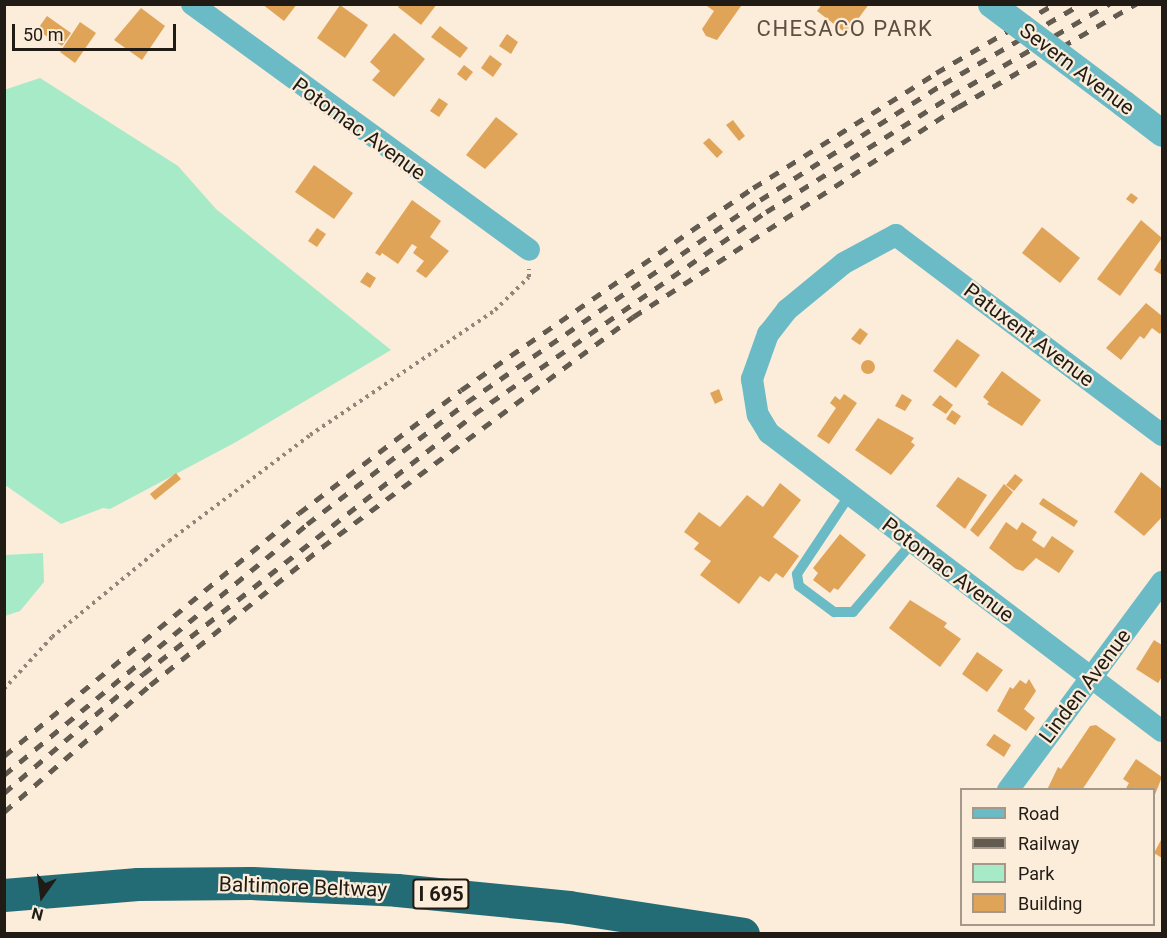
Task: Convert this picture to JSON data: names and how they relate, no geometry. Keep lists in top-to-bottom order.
{
  "streets": {
    "highway": ["Baltimore Beltway", "I 695"],
    "street": [
      "Severn Avenue",
      "Potomac Avenue",
      "Patuxent Avenue",
      "Linden Avenue"
    ]
  },
  "crossings": [
    ["Potomac Avenue", "Patuxent Avenue"],
    ["Potomac Avenue", "Linden Avenue"]
  ],
  "districts": ["CHESACO PARK"],
  "legend": [
    "Road",
    "Railway",
    "Park",
    "Building"
  ],
  "scale_bar": "50 m",
  "north": "bottom"
}
